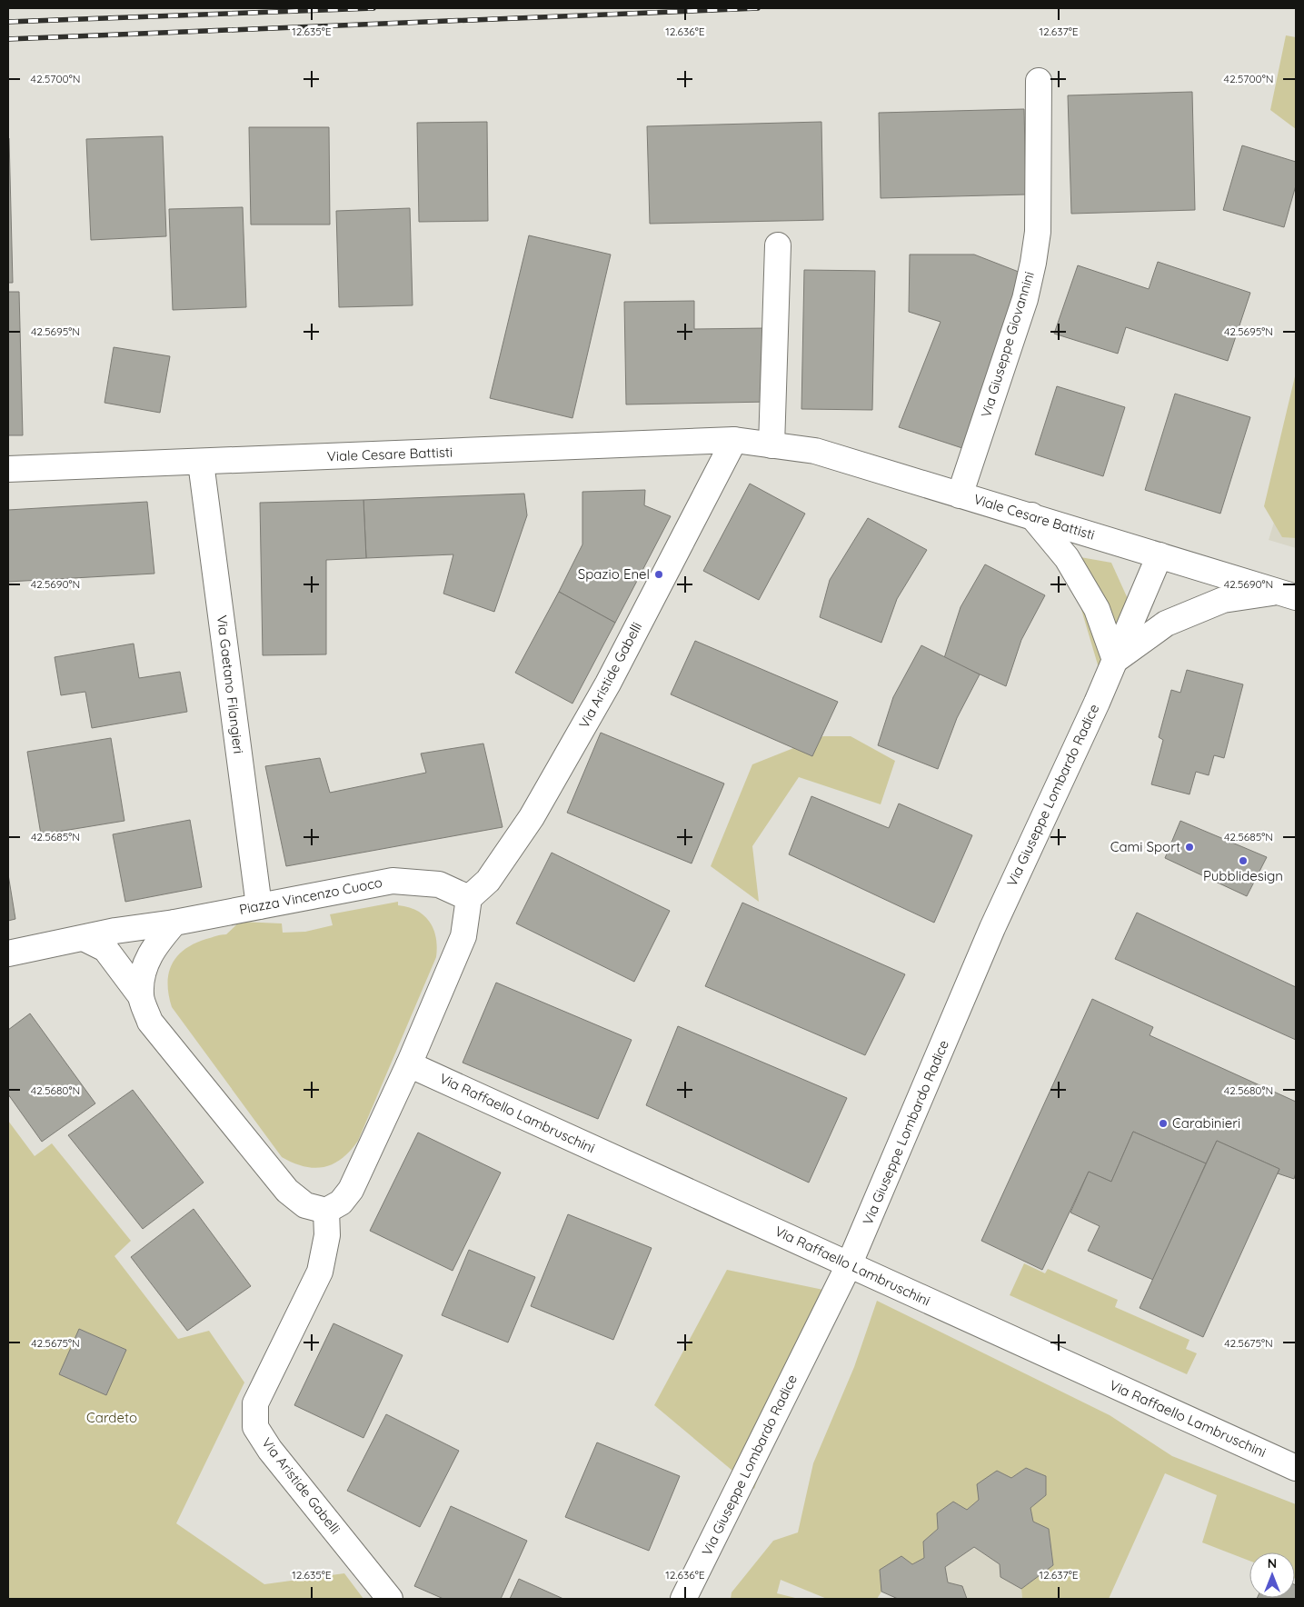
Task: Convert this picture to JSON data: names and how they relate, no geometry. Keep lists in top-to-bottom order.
{
  "streets": {
    "street": [
      "Via Giuseppe Giovannini",
      "Viale Cesare Battisti",
      "Via Aristide Gabelli",
      "Via Gaetano Filangieri",
      "Via Giuseppe Lombardo Radice",
      "Piazza Vincenzo Cuoco",
      "Via Raffaello Lambruschini"
    ]
  },
  "crossings": [
    ["Via Giuseppe Giovannini", "Viale Cesare Battisti"],
    ["Viale Cesare Battisti", "Via Aristide Gabelli"],
    ["Viale Cesare Battisti", "Via Gaetano Filangieri"],
    ["Viale Cesare Battisti", "Via Giuseppe Lombardo Radice"],
    ["Via Aristide Gabelli", "Piazza Vincenzo Cuoco"],
    ["Via Gaetano Filangieri", "Piazza Vincenzo Cuoco"],
    ["Via Giuseppe Lombardo Radice", "Via Raffaello Lambruschini"]
  ],
  "parks": ["Cardeto"],
  "places": [
    "Spazio Enel",
    "Cami Sport",
    "Pubblidesign",
    "Carabinieri"
  ],
  "north": "top",
  "coordinates": [
    "12.635°E",
    "12.636°E",
    "12.637°E",
    "42.5700°N",
    "42.5695°N",
    "42.5690°N",
    "42.5685°N",
    "42.5680°N",
    "42.5675°N"
  ]
}
